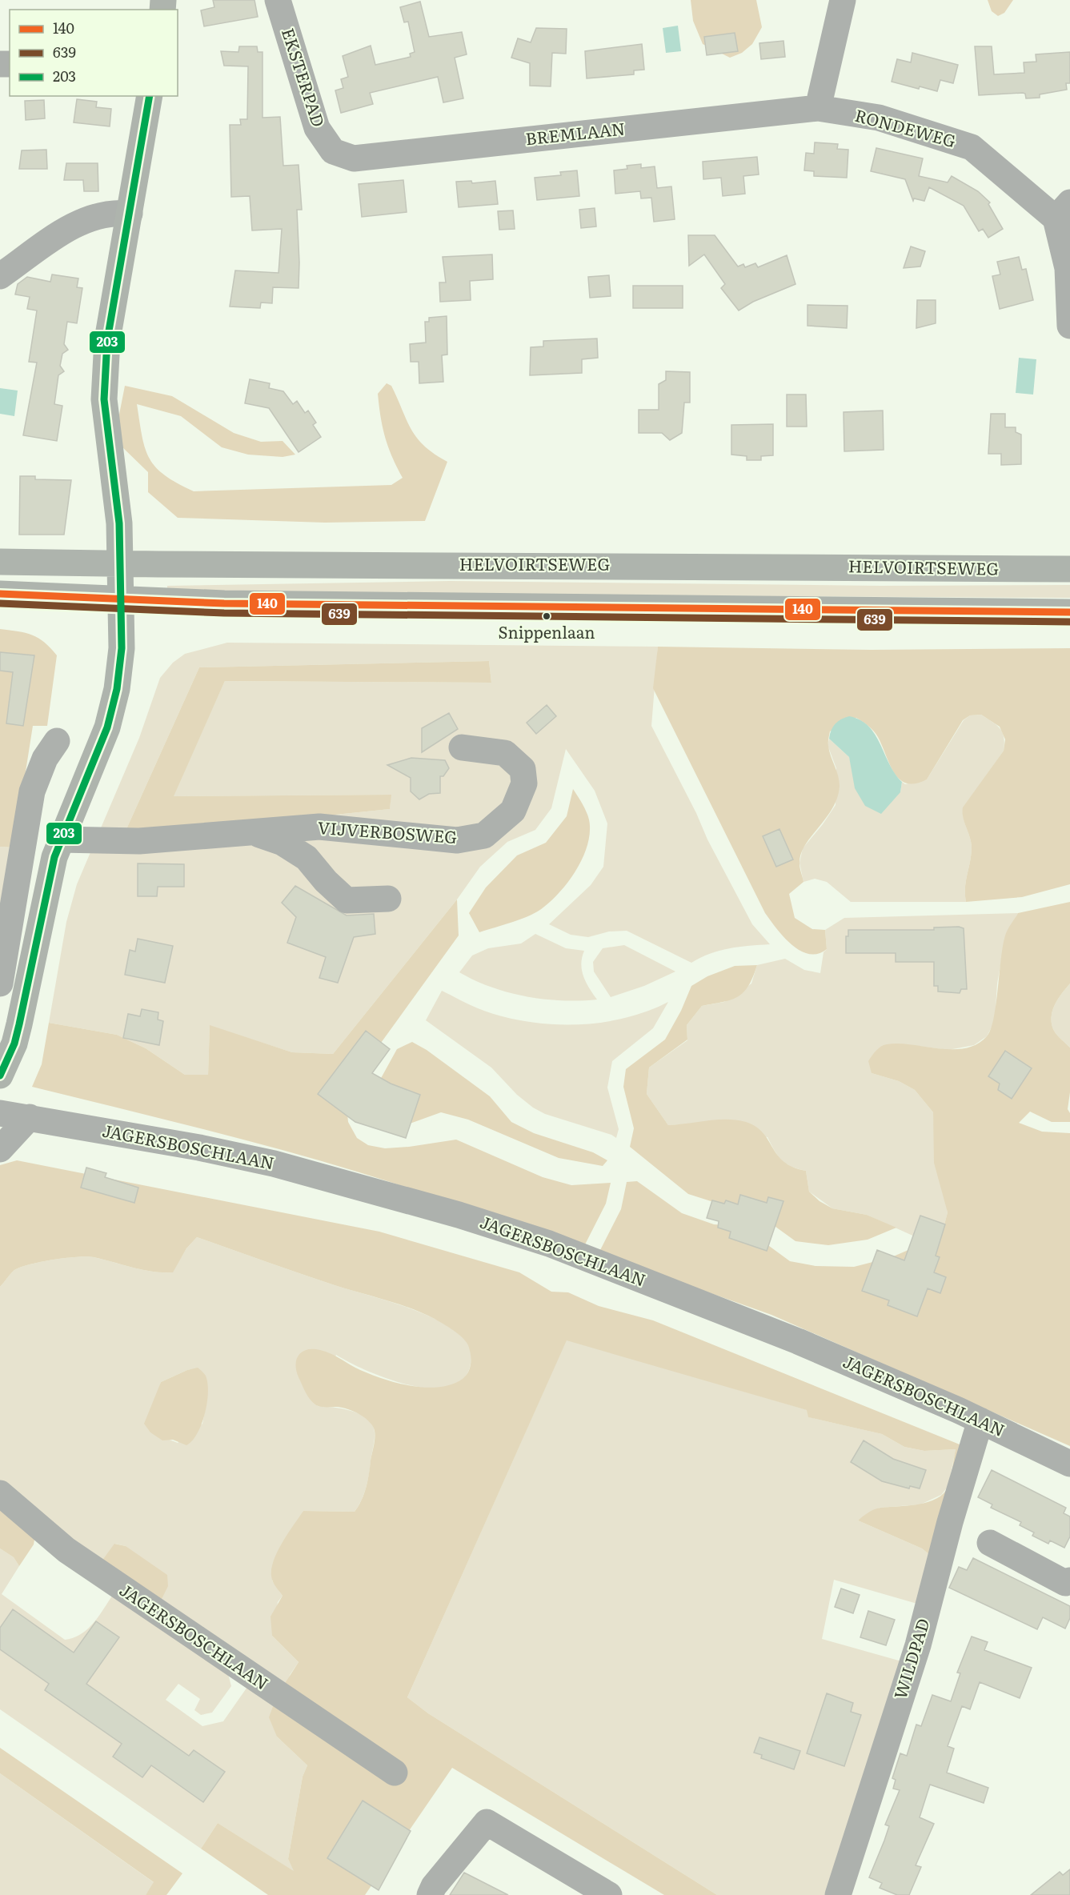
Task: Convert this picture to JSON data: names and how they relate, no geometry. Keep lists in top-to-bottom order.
{
  "streets": {
    "main road": ["HELVOIRTSEWEG"],
    "street": [
      "EKSTERPAD",
      "RONDEWEG",
      "BREMLAAN",
      "VIJVERBOSWEG",
      "JAGERSBOSCHLAAN",
      "WILDPAD"
    ]
  },
  "crossings": [
    ["EKSTERPAD", "BREMLAAN"],
    ["RONDEWEG", "BREMLAAN"],
    ["JAGERSBOSCHLAAN", "WILDPAD"]
  ],
  "places": ["Snippenlaan"],
  "lines": ["transit line 203", "transit line 140", "transit line 639"],
  "legend": ["140", "639", "203"]
}
